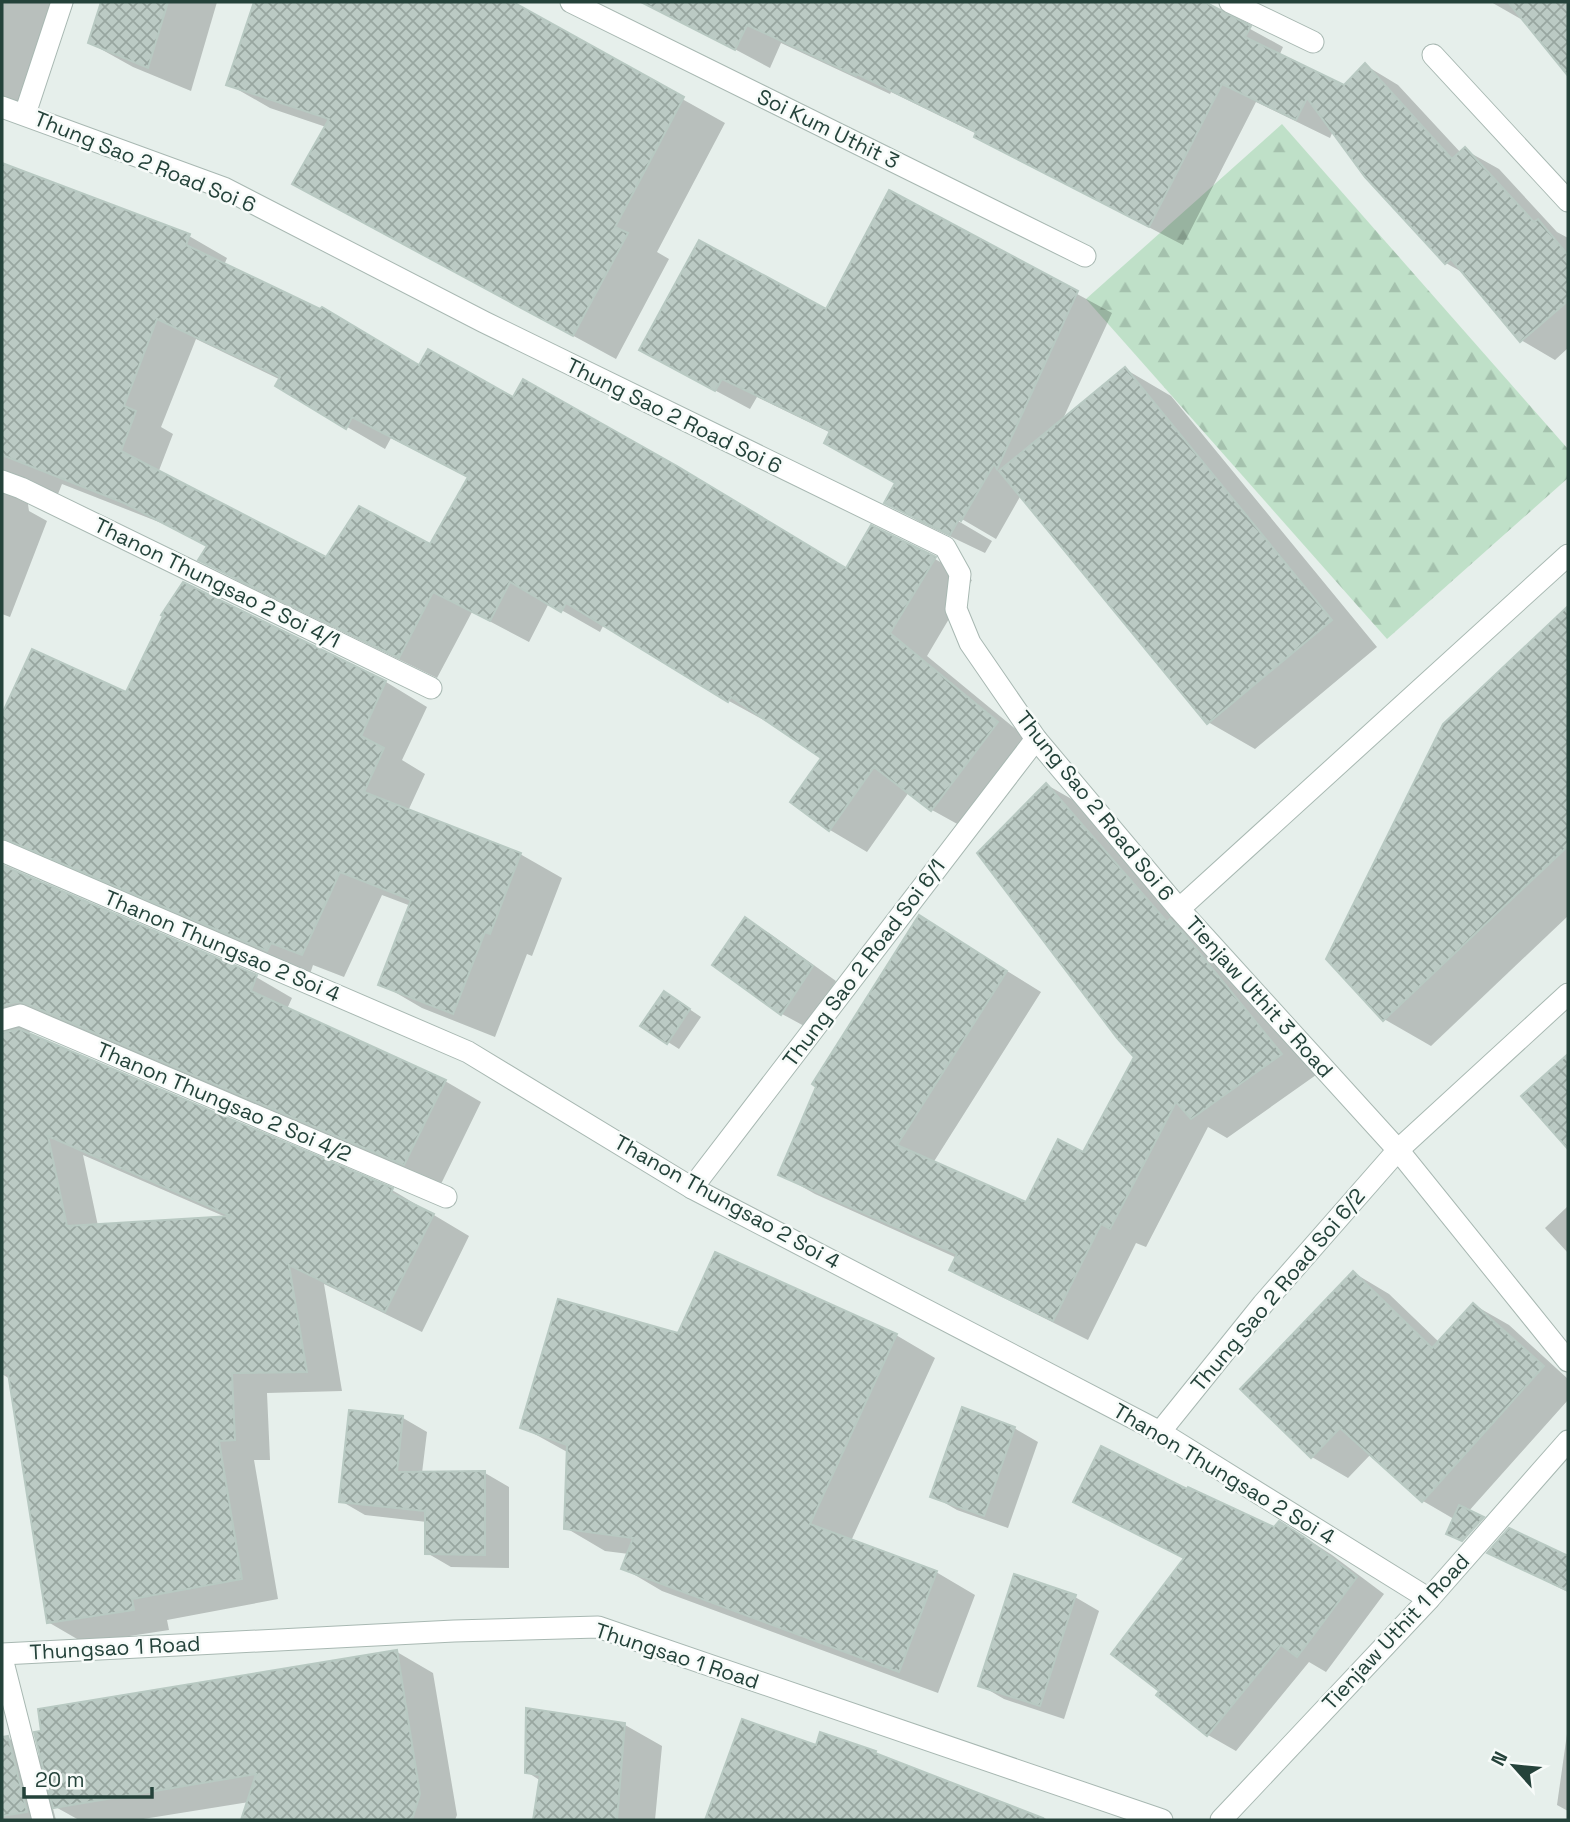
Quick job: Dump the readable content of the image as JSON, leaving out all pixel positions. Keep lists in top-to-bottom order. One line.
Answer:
{"streets":{"street":["Soi Kum Uthit 3","Thung Sao 2 Road Soi 6","Thanon Thungsao 2 Soi 4/1","Thanon Thungsao 2 Soi 4","Thung Sao 2 Road Soi 6/1","Tienjaw Uthit 3 Road","Thanon Thungsao 2 Soi 4/2","Thung Sao 2 Road Soi 6/2","Tienjaw Uthit 1 Road","Thungsao 1 Road"]},"crossings":[["Thung Sao 2 Road Soi 6","Thung Sao 2 Road Soi 6/1"],["Thung Sao 2 Road Soi 6","Tienjaw Uthit 3 Road"],["Thanon Thungsao 2 Soi 4","Thung Sao 2 Road Soi 6/1"],["Thanon Thungsao 2 Soi 4","Thung Sao 2 Road Soi 6/2"],["Thanon Thungsao 2 Soi 4","Tienjaw Uthit 1 Road"],["Tienjaw Uthit 3 Road","Thung Sao 2 Road Soi 6/2"]],"scale_bar":"20 m","north":"top left"}
